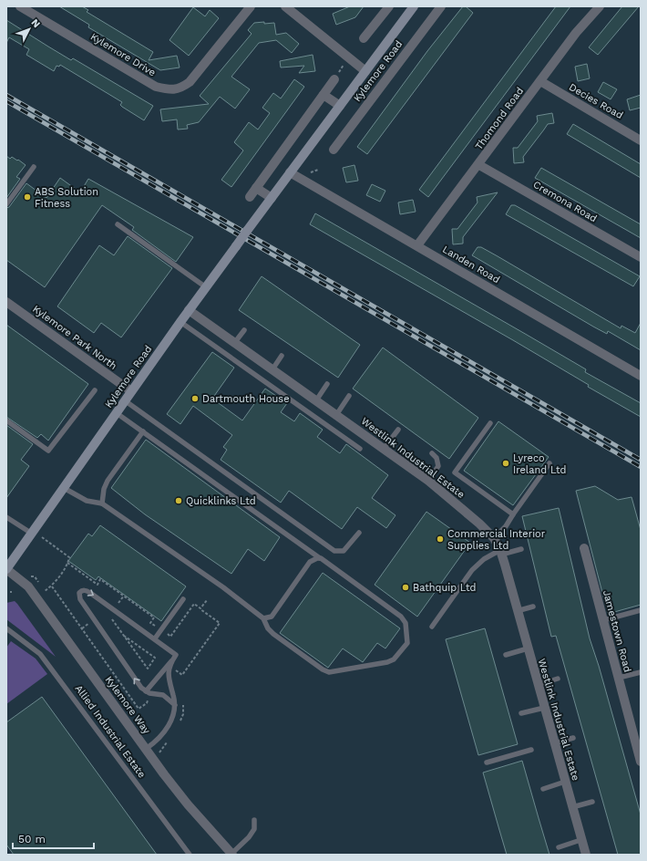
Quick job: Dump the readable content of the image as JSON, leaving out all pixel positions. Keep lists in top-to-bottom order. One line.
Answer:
{"streets":{"main road":["Kylemore Road"],"street":["Kylemore Drive","Decies Road","Thomond Road","Cremona Road","Landen Road","Kylemore Park North","Westlink Industrial Estate","Jamestown Road","Kylemore Way"],"lane":["Allied Industrial Estate"]},"crossings":[["Kylemore Road","Landen Road"],["Kylemore Road","Kylemore Park North"],["Kylemore Road","Westlink Industrial Estate"],["Kylemore Road","Kylemore Way"],["Decies Road","Thomond Road"],["Thomond Road","Cremona Road"],["Thomond Road","Landen Road"]],"places":["ABS Solution Fitness","Dartmouth House","Lyreco Ireland Ltd","Quicklinks Ltd","Commercial Interior Supplies Ltd","Bathquip Ltd"],"scale_bar":"50 m","north":"top right"}
